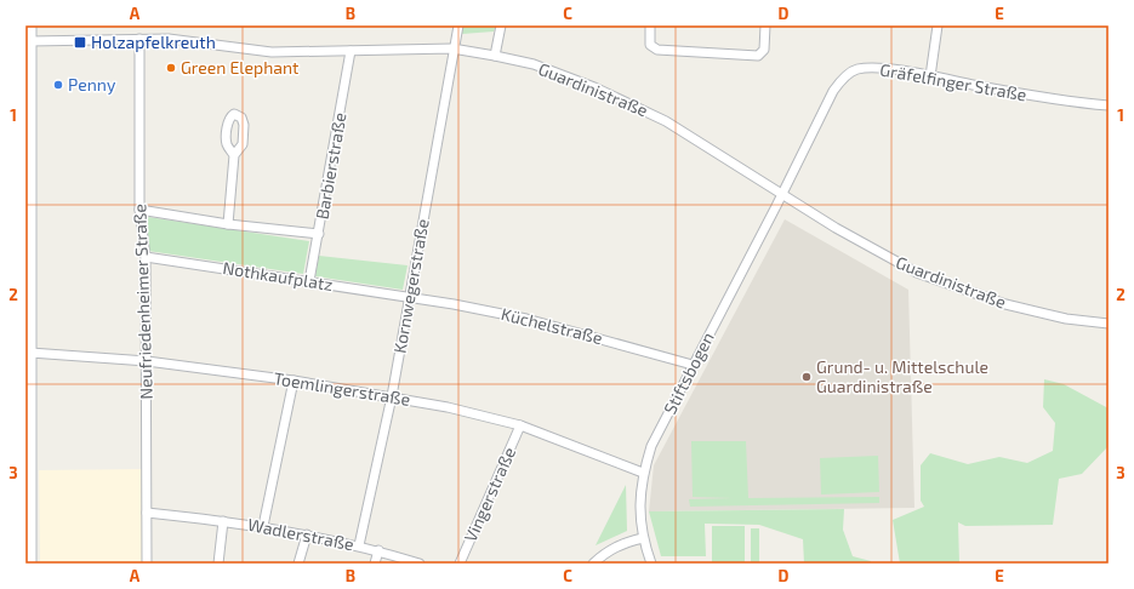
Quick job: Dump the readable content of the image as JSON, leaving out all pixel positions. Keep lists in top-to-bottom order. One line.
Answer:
{"streets":{"street":["Gräfelfinger Straße","Guardinistraße","Barbierstraße","Nothkaufplatz","Kornwegerstraße","Neufriedenheimer Straße","Küchelstraße","Stiftsbogen","Toemlingerstraße","Vingerstraße","Wadlerstraße"]},"crossings":[["Gräfelfinger Straße","Guardinistraße"],["Gräfelfinger Straße","Stiftsbogen"],["Guardinistraße","Barbierstraße"],["Guardinistraße","Kornwegerstraße"],["Guardinistraße","Neufriedenheimer Straße"],["Guardinistraße","Stiftsbogen"],["Barbierstraße","Nothkaufplatz"],["Nothkaufplatz","Kornwegerstraße"],["Nothkaufplatz","Neufriedenheimer Straße"],["Nothkaufplatz","Küchelstraße"],["Kornwegerstraße","Küchelstraße"],["Kornwegerstraße","Toemlingerstraße"],["Kornwegerstraße","Wadlerstraße"],["Neufriedenheimer Straße","Toemlingerstraße"],["Neufriedenheimer Straße","Wadlerstraße"],["Küchelstraße","Stiftsbogen"],["Stiftsbogen","Toemlingerstraße"],["Toemlingerstraße","Vingerstraße"]],"places":{"transit":["Holzapfelkreuth"],"other":["Green Elephant","Penny","Grund- u. Mittelschule Guardinistraße"]},"grid":{"columns":["A","B","C","D","E"],"rows":["1","2","3"]}}
